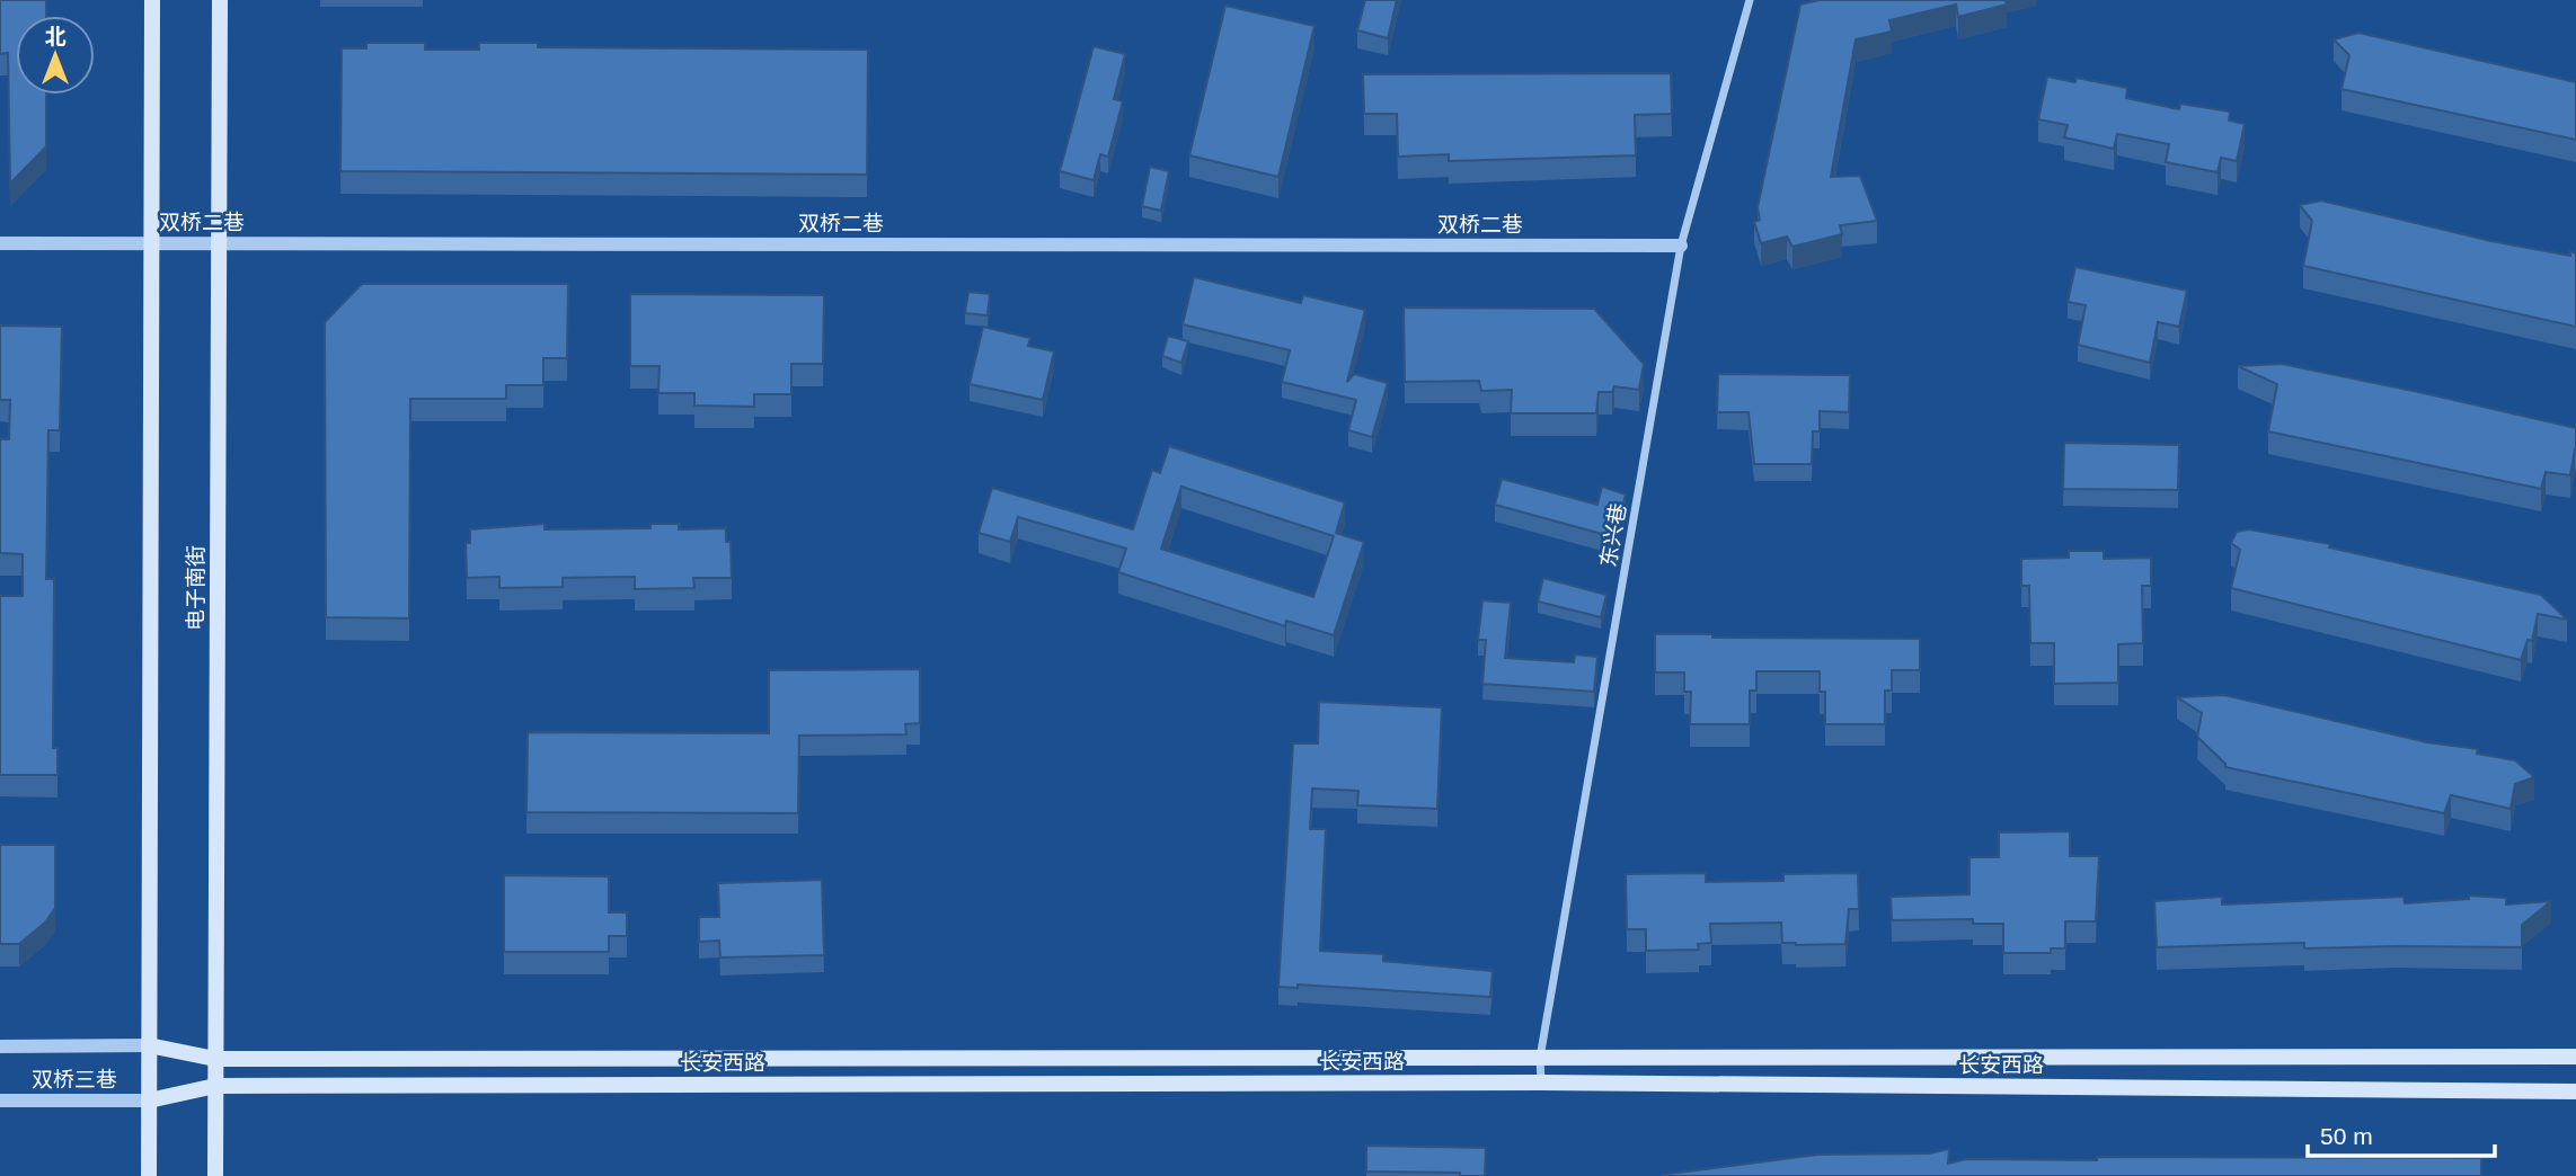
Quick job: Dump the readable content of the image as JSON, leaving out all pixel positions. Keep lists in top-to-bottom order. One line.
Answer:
{"streets":{"main road":["电子南街","长安西路"],"street":["双桥二巷","东兴巷","双桥三巷"]},"crossings":[["双桥二巷","东兴巷"],["双桥二巷","电子南街"],["东兴巷","长安西路"],["电子南街","长安西路"],["电子南街","双桥三巷"],["长安西路","双桥三巷"]],"scale_bar":"50 m","north":"top"}
